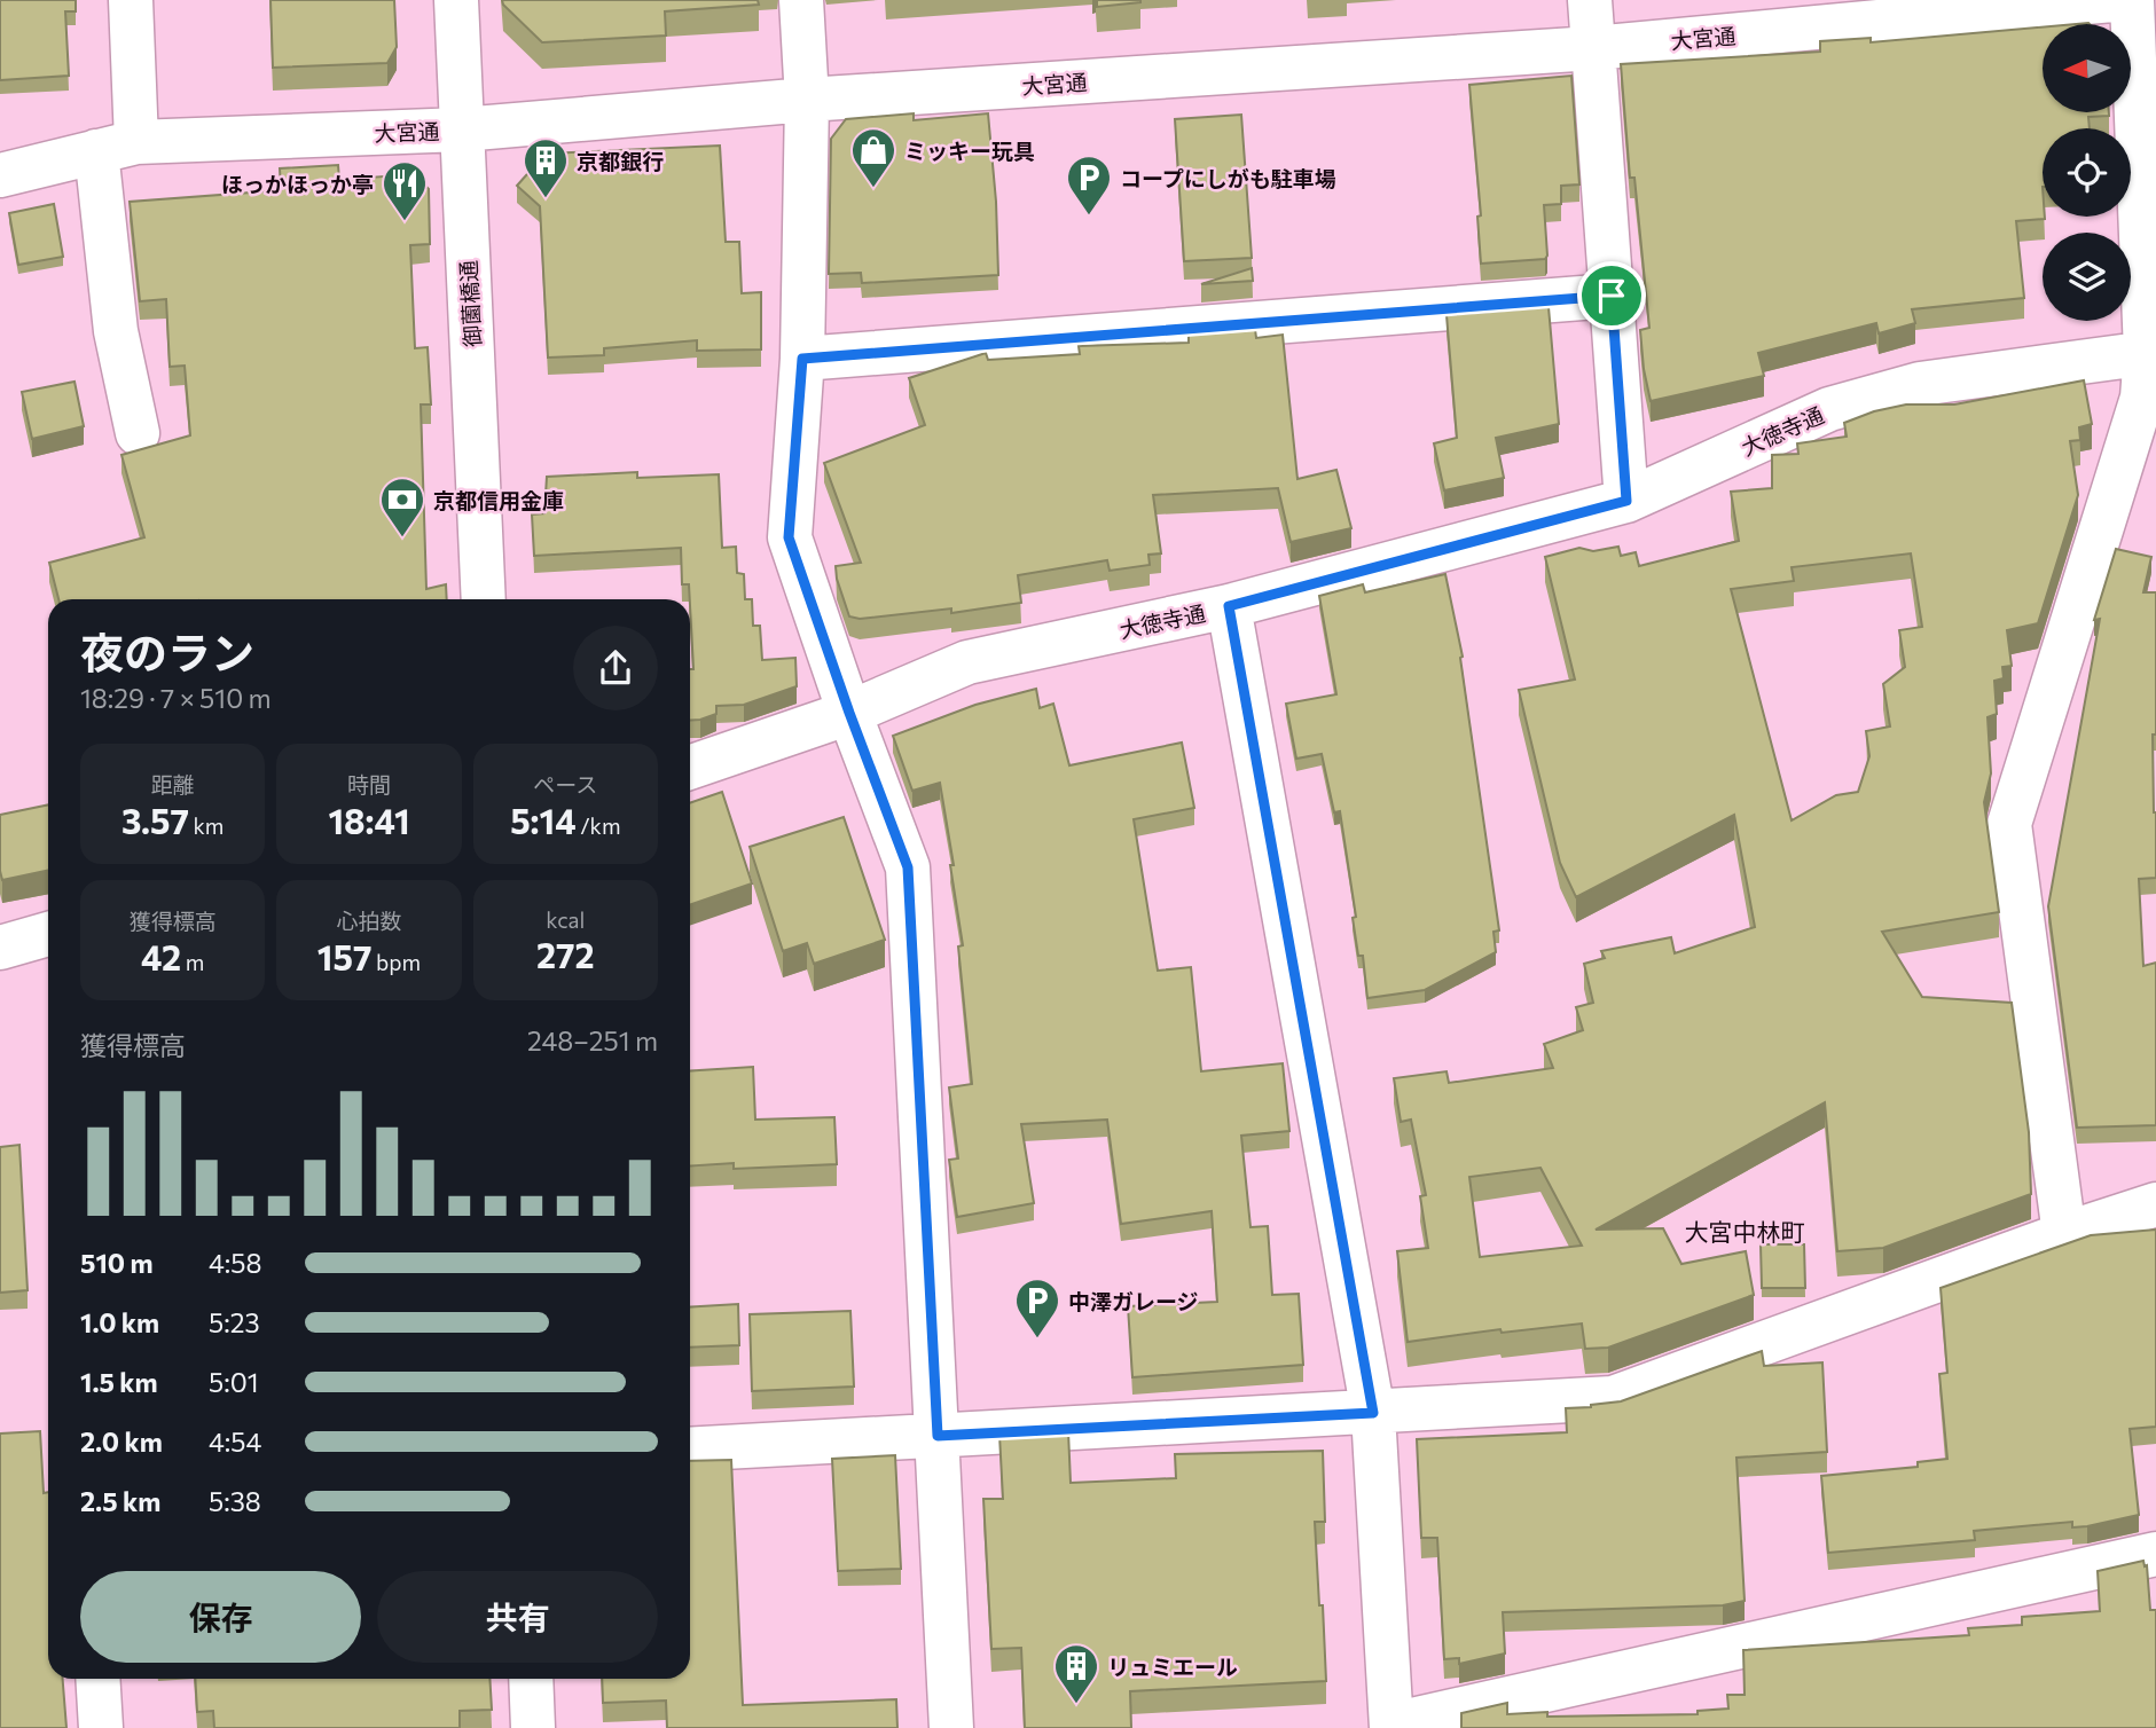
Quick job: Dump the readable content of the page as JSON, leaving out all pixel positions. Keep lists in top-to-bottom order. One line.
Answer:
{"streets":{"street":["大宮通","御薗橋通","大徳寺通"]},"crossings":[["大宮通","御薗橋通"]],"districts":["大宮中林町"],"places":{"shop":["ミッキー玩具"],"building":["京都銀行","リュミエール"],"parking":["コープにしがも駐車場","中澤ガレージ"],"restaurant":["ほっかほっか亭"],"bank":["京都信用金庫"]},"north":"left","page":{"heading":["夜のラン","18:29 · 7 × 510 m"],"stats":[["距離","3.57 km"],["時間","18:41"],["ペース","5:14 /km"],["獲得標高","42 m"],["心拍数","157 bpm"],["kcal","272"]],"chart":["獲得標高","248–251 m"],"list":[{"name":"510 m","note":"4:58"},{"name":"1.0 km","note":"5:23"},{"name":"1.5 km","note":"5:01"},{"name":"2.0 km","note":"4:54"},{"name":"2.5 km","note":"5:38"}],"buttons":["保存","共有"]}}
